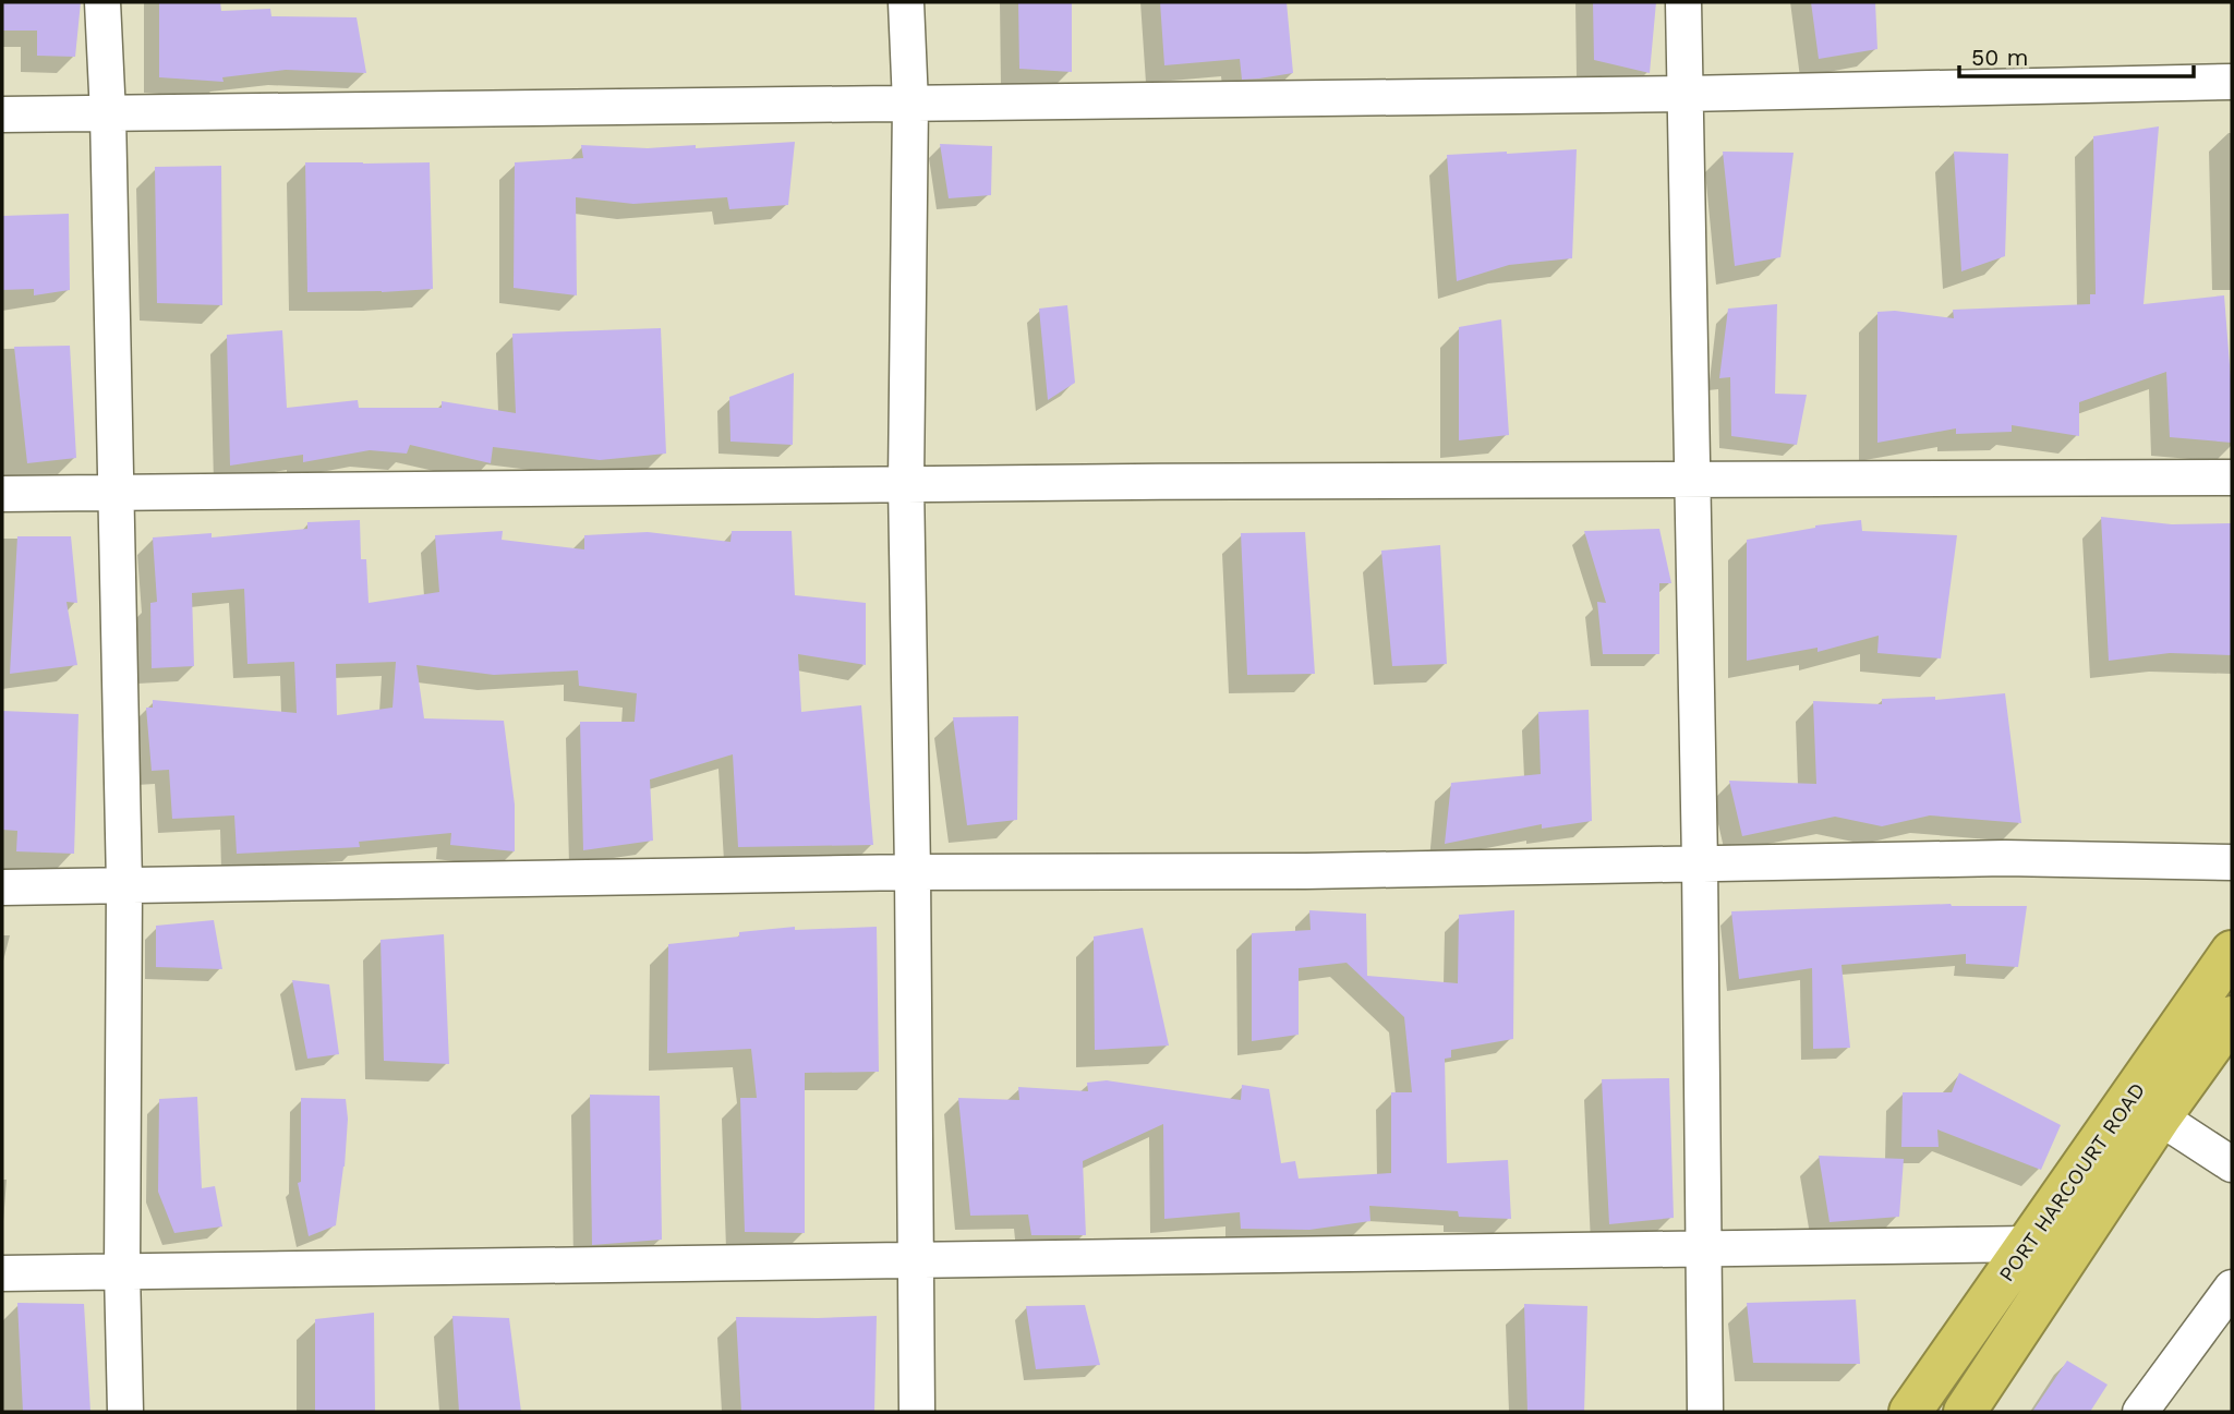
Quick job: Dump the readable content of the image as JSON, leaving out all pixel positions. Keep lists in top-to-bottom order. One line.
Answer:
{"streets":{"highway":["PORT HARCOURT ROAD"]},"scale_bar":"50 m"}
